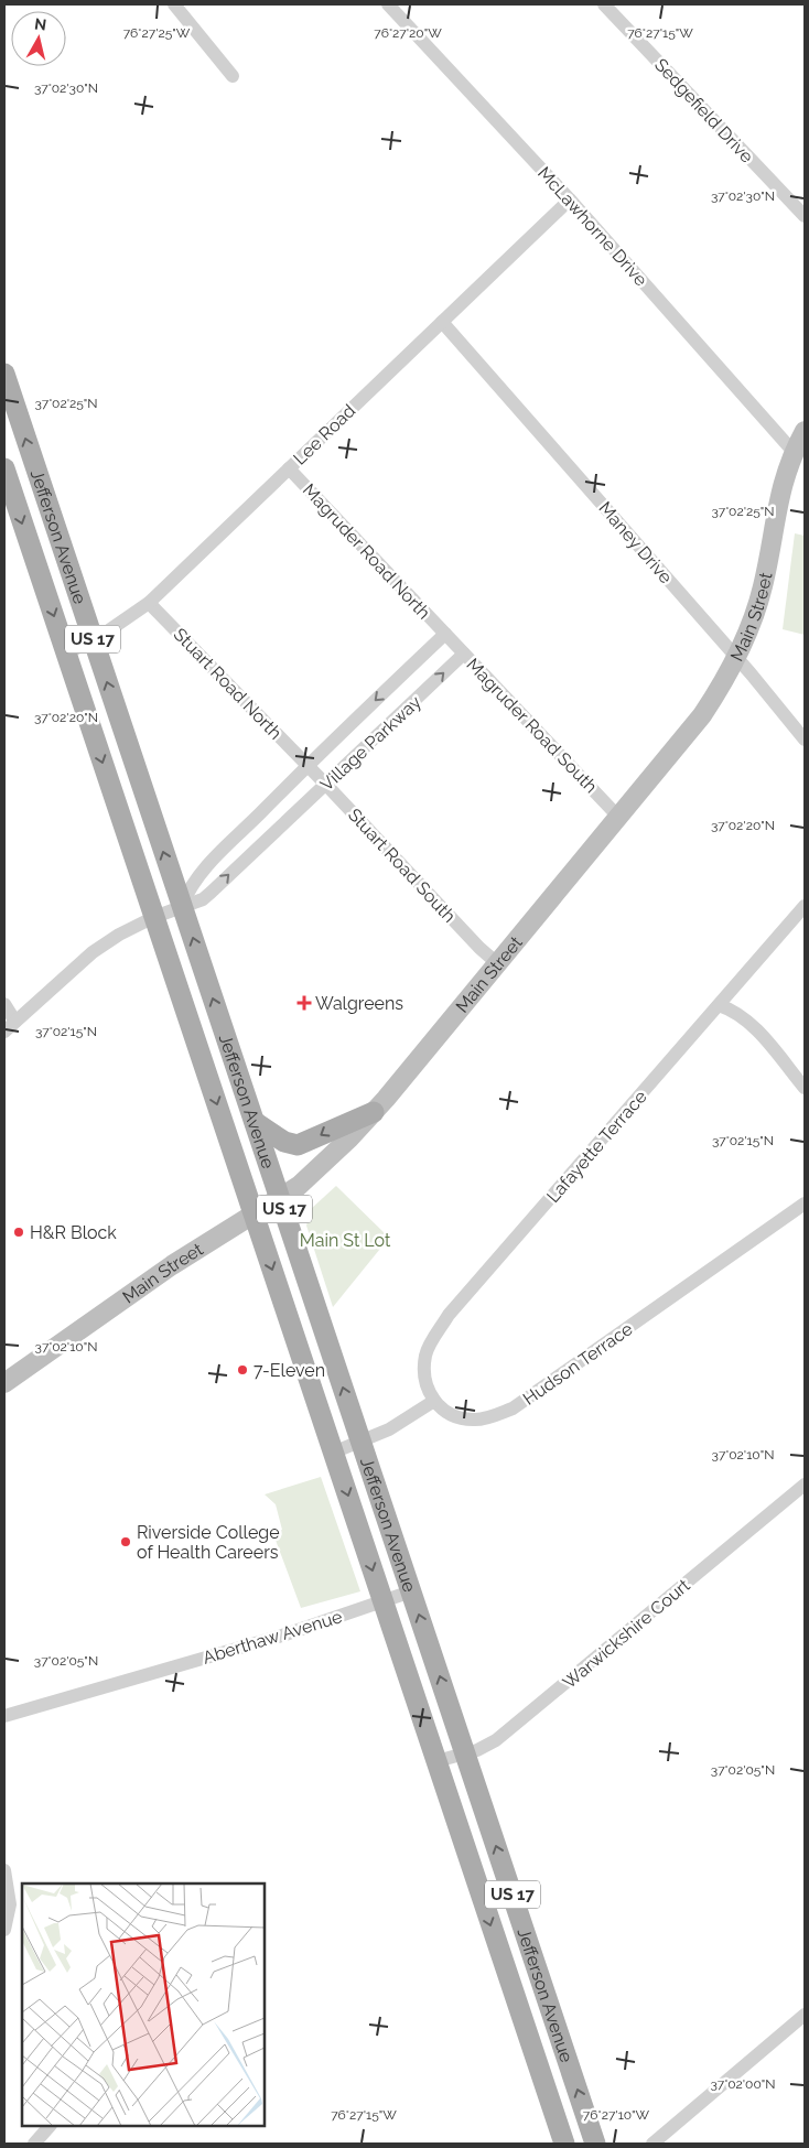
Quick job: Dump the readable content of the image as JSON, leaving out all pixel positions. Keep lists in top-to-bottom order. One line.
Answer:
{"streets":{"main road":["Jefferson Avenue","Main Street","US 17"],"street":["Sedgefield Drive","McLawhorne Drive","Lee Road","Maney Drive","Magruder Road North","Stuart Road North","Magruder Road South","Village Parkway","Stuart Road South","Lafayette Terrace","Hudson Terrace","Warwickshire Court","Aberthaw Avenue"]},"crossings":[["McLawhorne Drive","Lee Road"],["McLawhorne Drive","Main Street"],["Lee Road","Jefferson Avenue"],["Lee Road","Maney Drive"],["Lee Road","Magruder Road North"],["Lee Road","Stuart Road North"],["Jefferson Avenue","Main Street"],["Jefferson Avenue","Village Parkway"],["Jefferson Avenue","Warwickshire Court"],["Jefferson Avenue","Aberthaw Avenue"],["Maney Drive","Main Street"],["Magruder Road North","Magruder Road South"],["Magruder Road North","Village Parkway"],["Main Street","Magruder Road South"],["Main Street","Stuart Road South"],["Stuart Road North","Village Parkway"],["Stuart Road North","Stuart Road South"],["Magruder Road South","Village Parkway"],["Village Parkway","Stuart Road South"],["Lafayette Terrace","Hudson Terrace"]],"parks":["Main St Lot"],"places":{"health":["Walgreens"],"other":["H&R Block","7-Eleven","Riverside College of Health Careers"]},"north":"top","coordinates":["76°27'25\"W","76°27'20\"W","76°27'15\"W","37°02'30\"N","37°02'25\"N","37°02'20\"N","37°02'15\"N","37°02'10\"N","37°02'05\"N","37°02'00\"N","76°27'10\"W"]}
